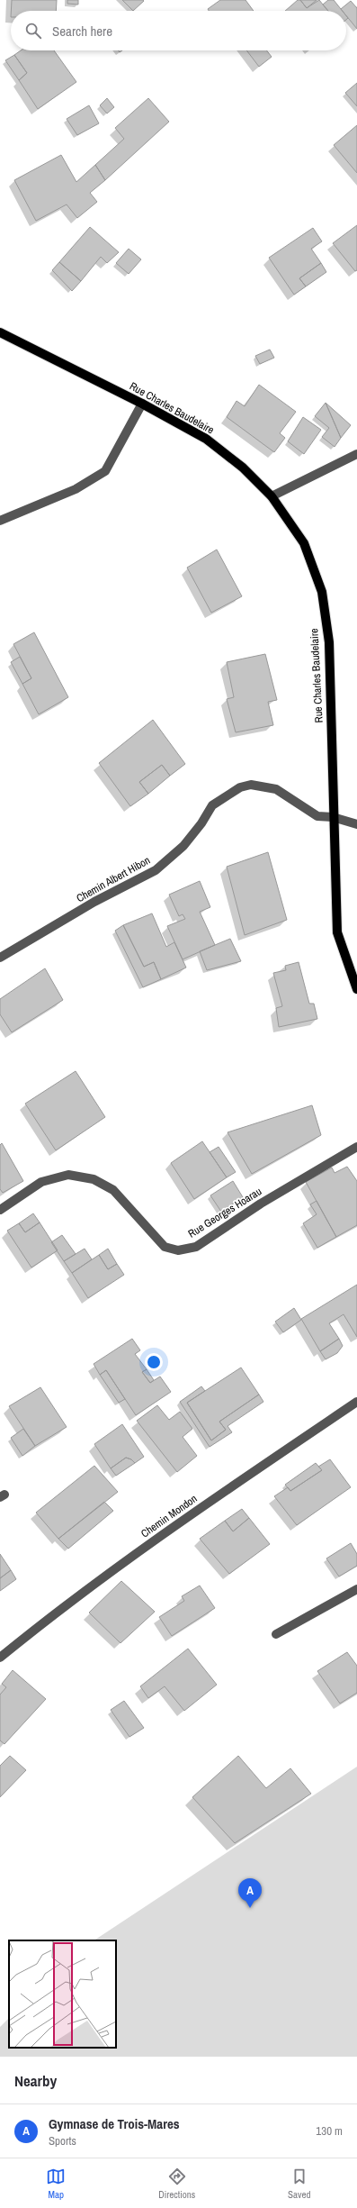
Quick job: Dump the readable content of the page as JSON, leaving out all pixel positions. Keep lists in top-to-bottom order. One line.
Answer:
{"streets":{"main road":["Rue Charles Baudelaire"],"street":["Chemin Albert Hibon","Rue Georges Hoarau","Chemin Mondon"]},"crossings":[["Rue Charles Baudelaire","Chemin Albert Hibon"]],"page":{"search":"Search here","pins":"A","heading":"Nearby","list":[{"mark":"A","name":"Gymnase de Trois-Mares","note":"Sports","value":"130 m"}],"nav":["Map","Directions","Saved"]}}
